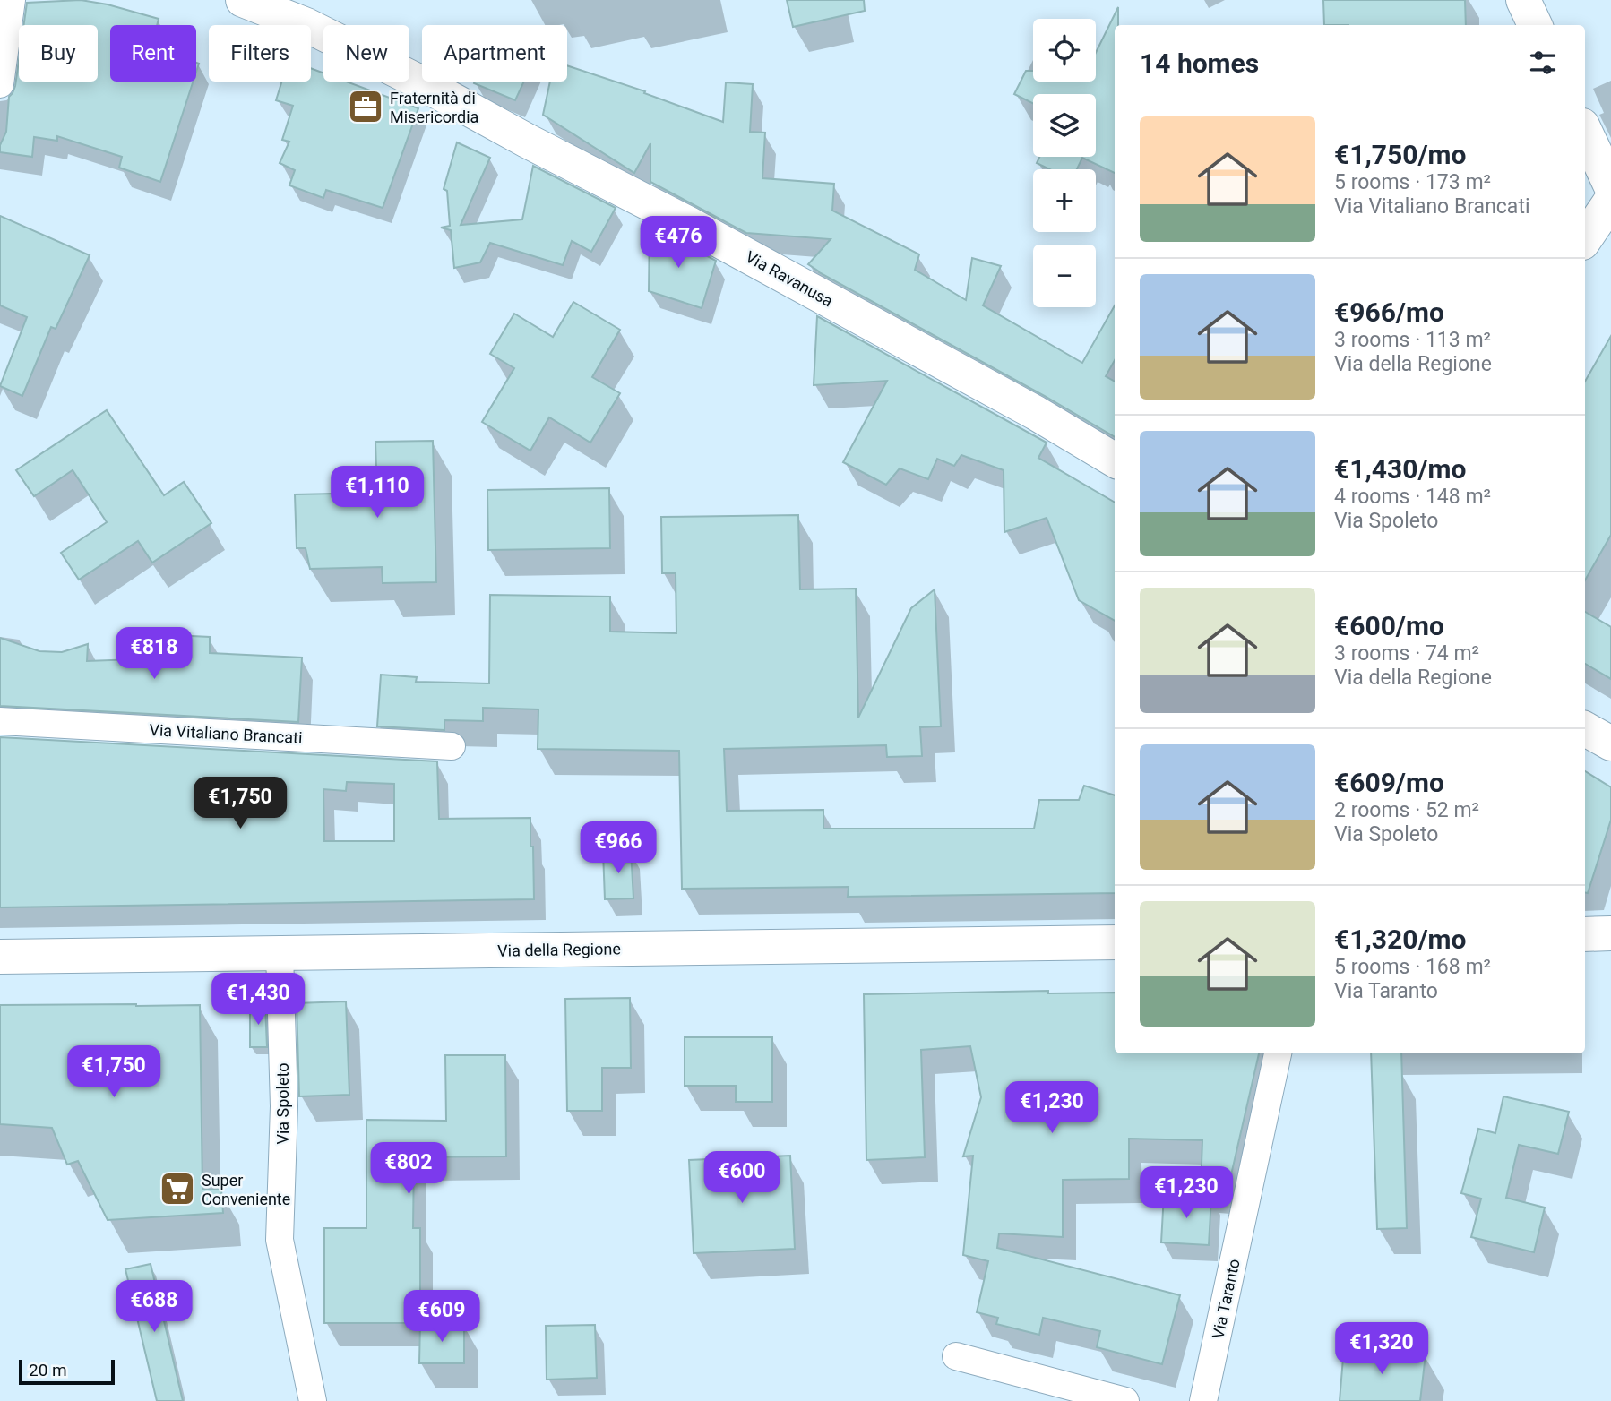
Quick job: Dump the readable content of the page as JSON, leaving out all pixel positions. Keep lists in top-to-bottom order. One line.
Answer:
{"streets":{"street":["Via Ravanusa","Via Vitaliano Brancati","Via della Regione","Via Spoleto","Via Taranto"]},"crossings":[["Via della Regione","Via Spoleto"]],"places":{"office":["Fraternità di Misericordia"],"supermarket":["Super Conveniente"]},"scale_bar":"20 m","page":{"map_buttons":["+","−"],"chip":["Buy","Rent","Filters","New","Apartment"],"heading":"14 homes","list":[{"name":"€1,750/mo","note":"5 rooms · 173 m² · Via Vitaliano Brancati"},{"name":"€966/mo","note":"3 rooms · 113 m² · Via della Regione"},{"name":"€1,430/mo","note":"4 rooms · 148 m² · Via Spoleto"},{"name":"€600/mo","note":"3 rooms · 74 m² · Via della Regione"},{"name":"€609/mo","note":"2 rooms · 52 m² · Via Spoleto"},{"name":"€1,320/mo","note":"5 rooms · 168 m² · Via Taranto"}],"price":["€476","€1,110","€818","€1,750","€966","€1,430","€1,750","€1,230","€802","€600","€1,230","€688","€609","€1,320"],"scale":"20 m"}}
